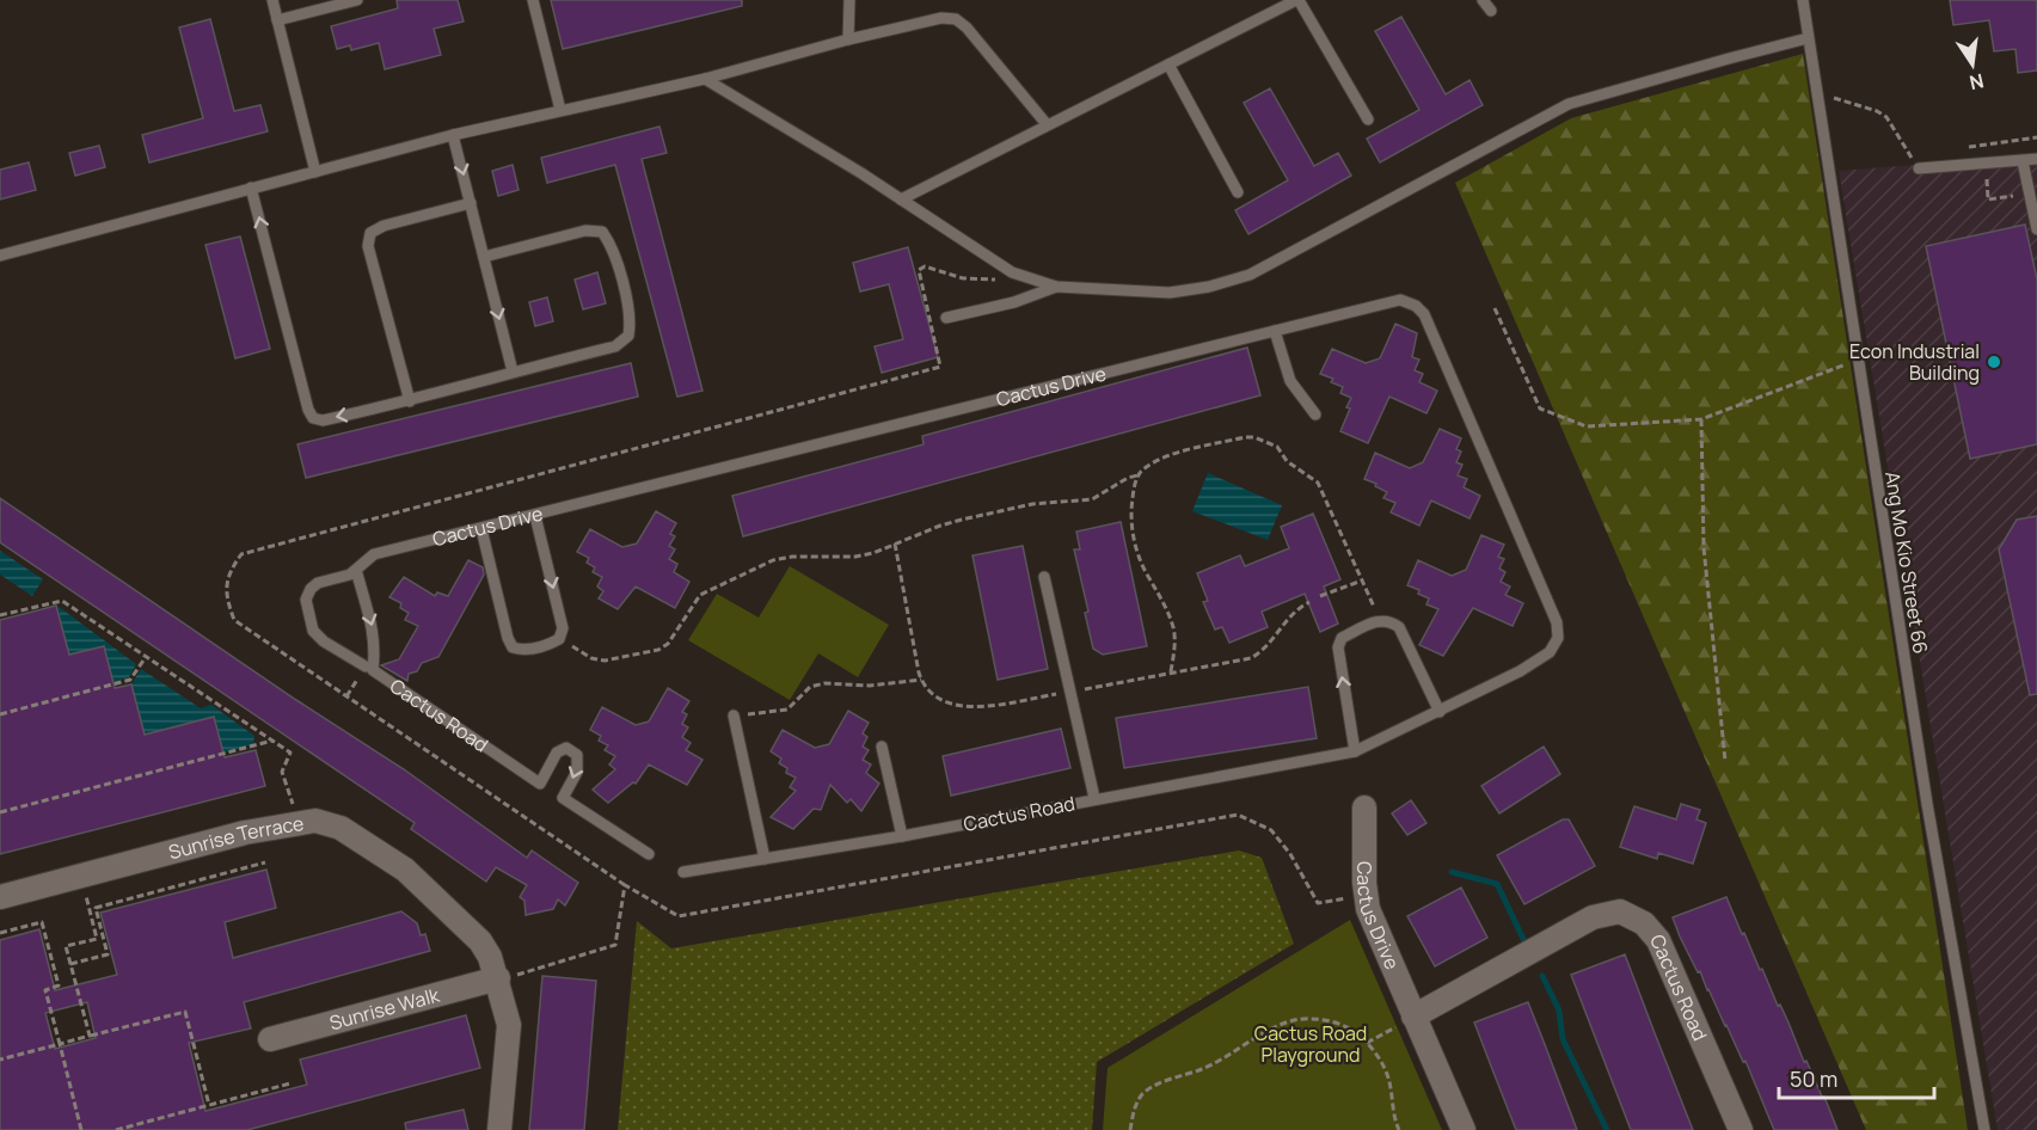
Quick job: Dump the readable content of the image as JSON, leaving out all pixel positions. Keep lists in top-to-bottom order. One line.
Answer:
{"streets":{"street":["Cactus Drive","Cactus Road","Sunrise Terrace","Sunrise Walk"],"lane":["Ang Mo Kio Street 66"]},"crossings":[["Cactus Drive","Cactus Road"],["Sunrise Terrace","Sunrise Walk"]],"parks":["Cactus Road Playground"],"places":["Econ Industrial Building"],"scale_bar":"50 m","north":"bottom"}
